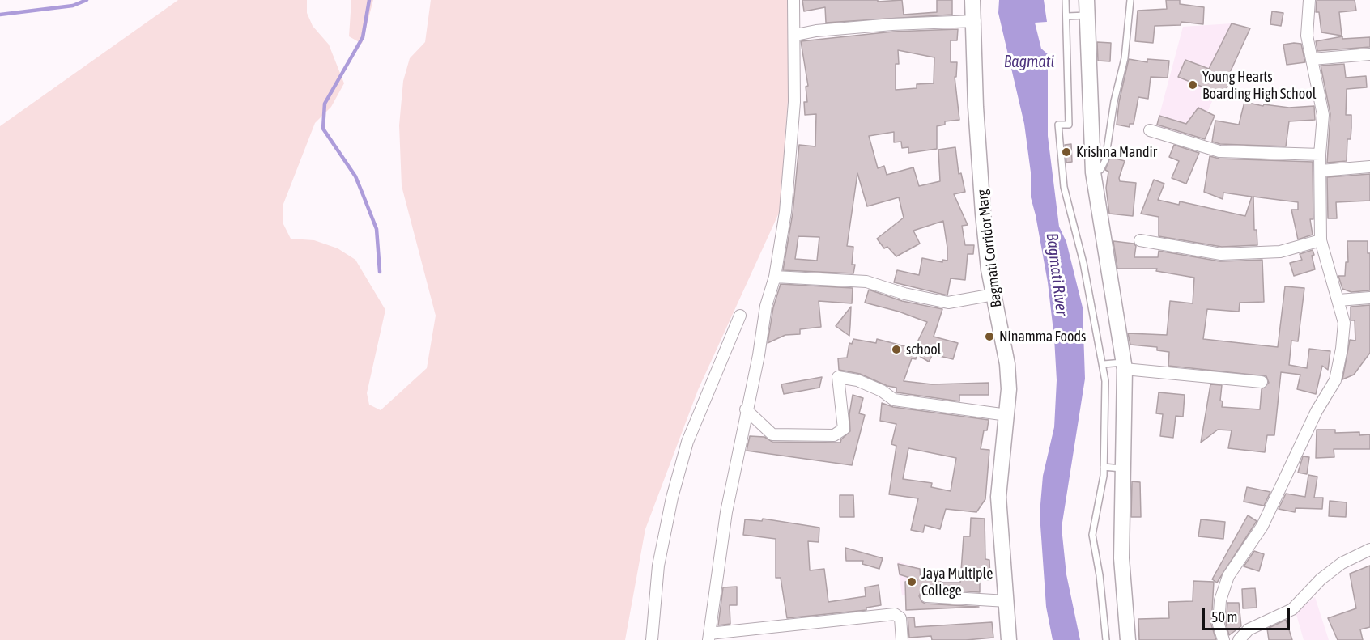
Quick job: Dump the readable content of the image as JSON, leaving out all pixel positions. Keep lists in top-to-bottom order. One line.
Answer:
{"streets":{"street":["Bagmati Corridor Marg"]},"water":["Bagmati","Bagmati River"],"places":["Young Hearts Boarding High School","Krishna Mandir","Ninamma Foods","school","Jaya Multiple College"],"scale_bar":"50 m"}
